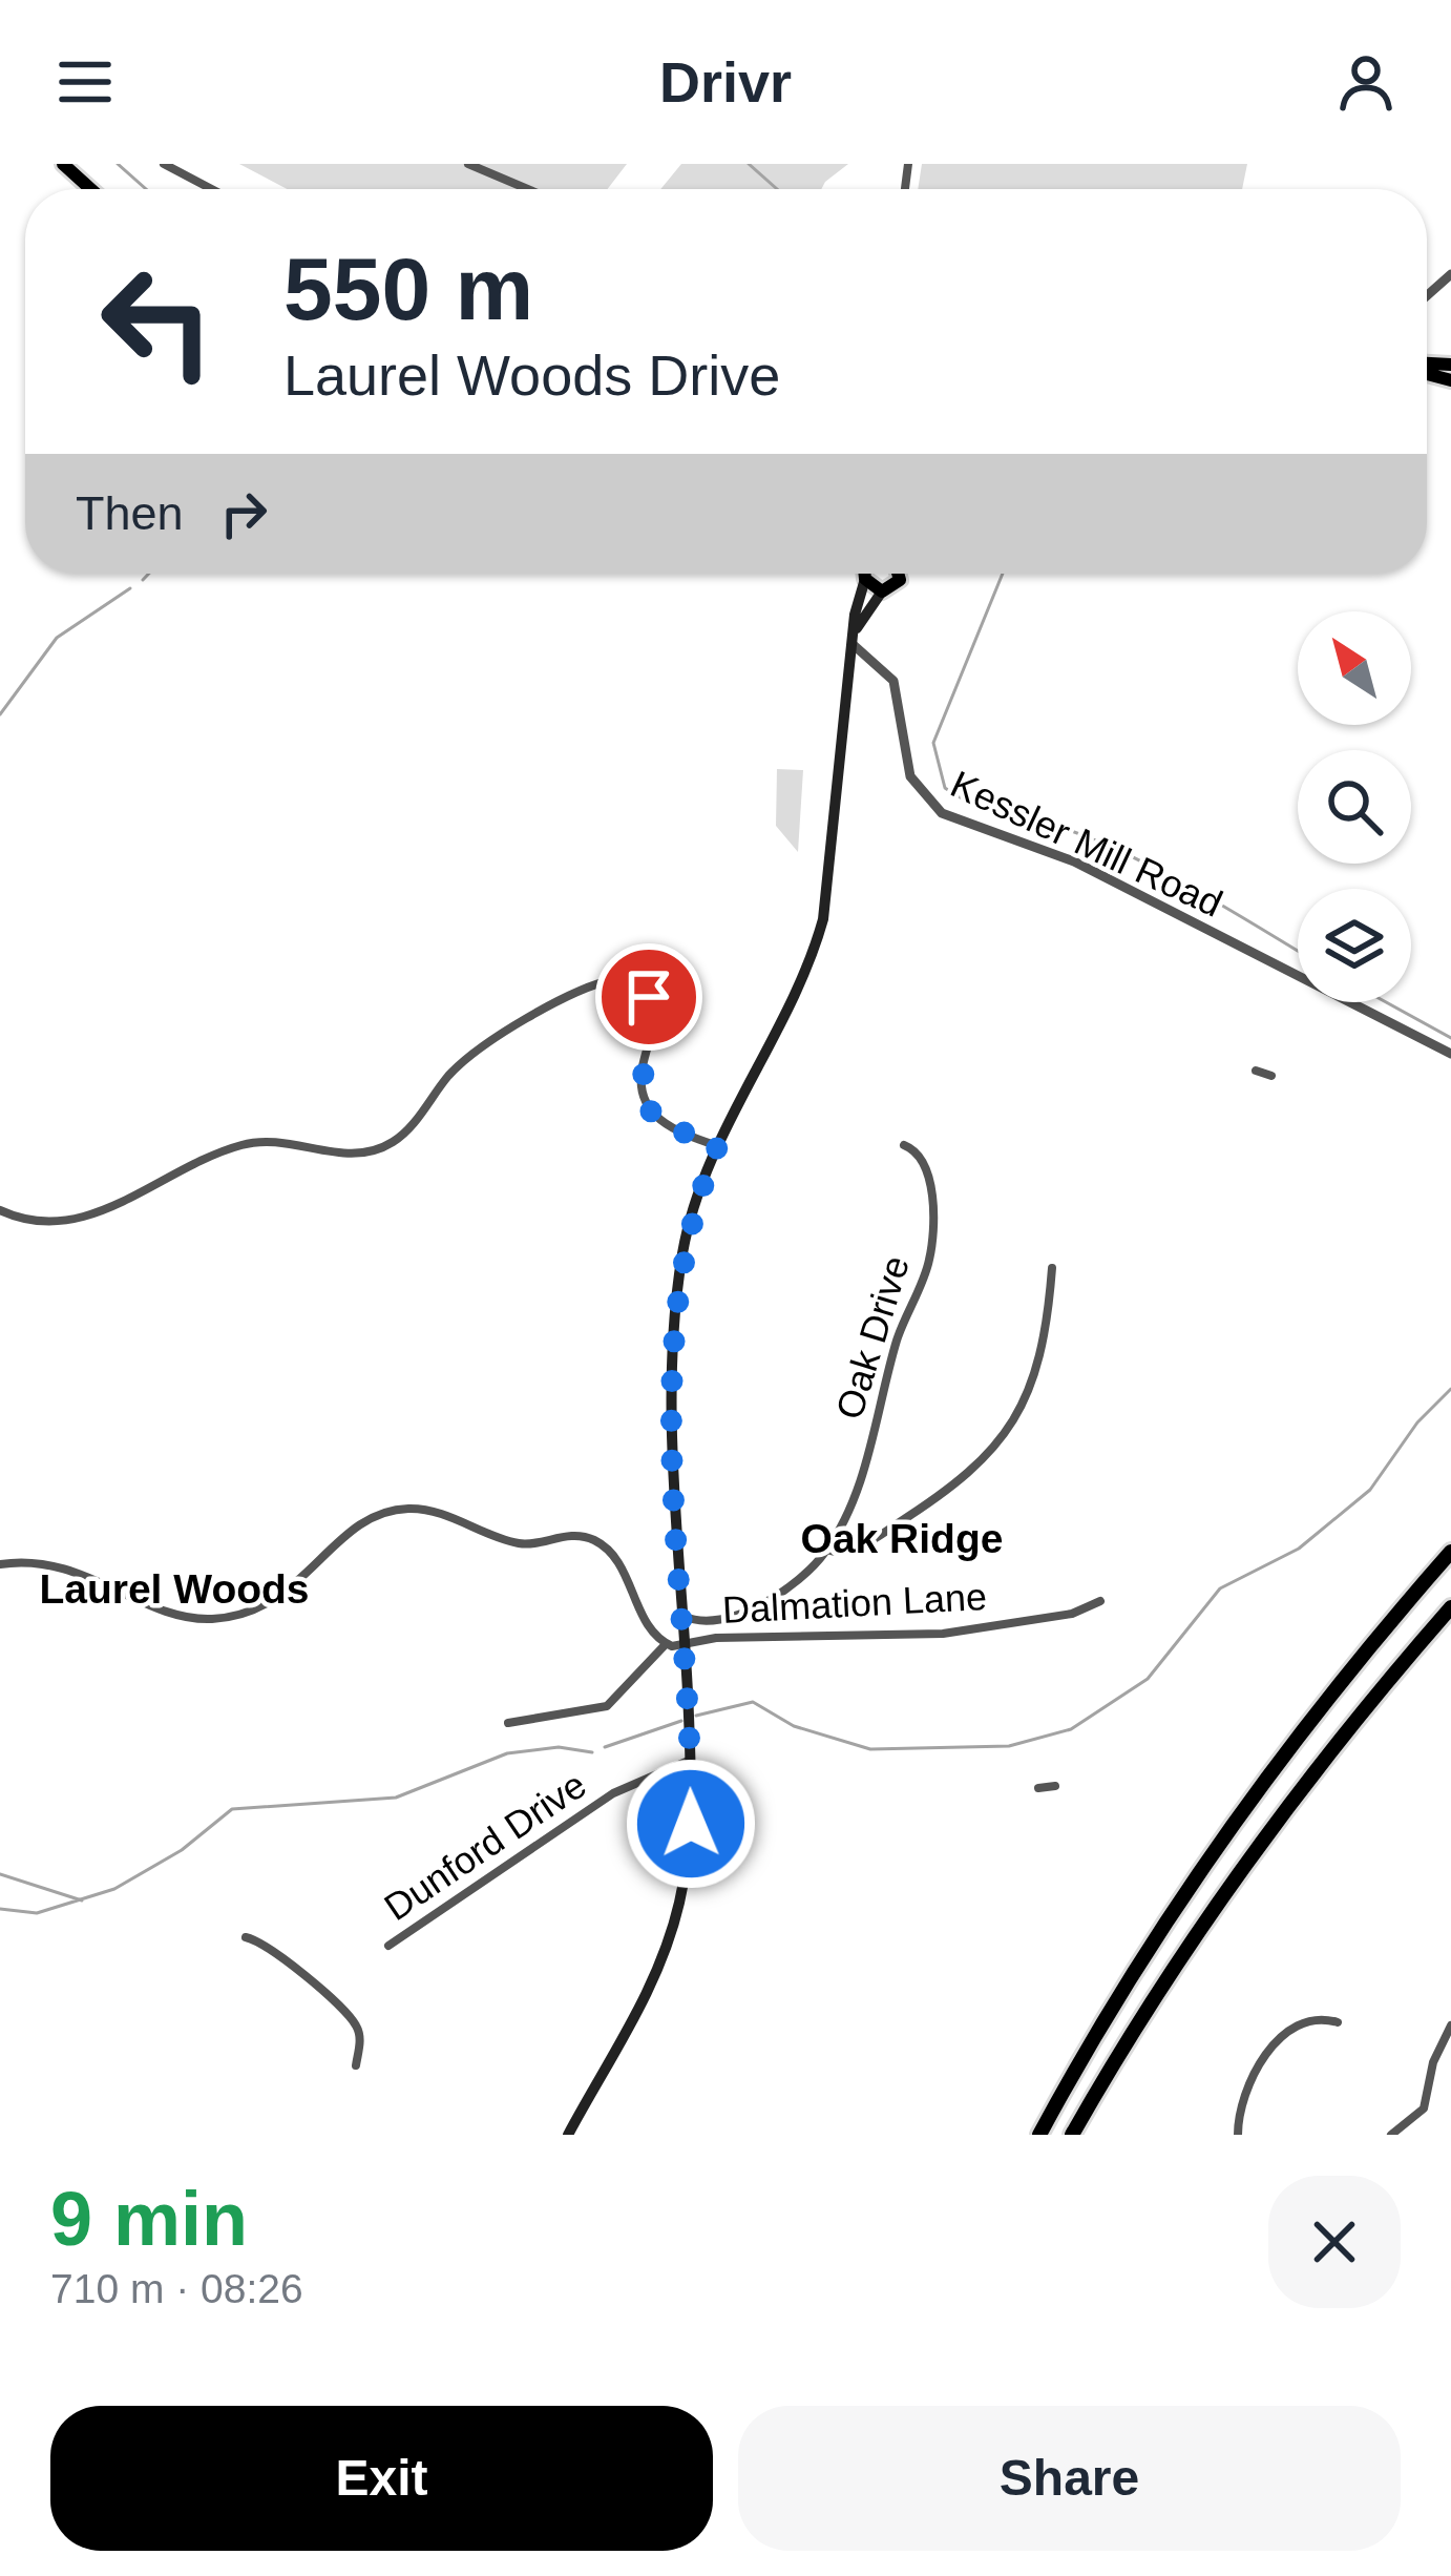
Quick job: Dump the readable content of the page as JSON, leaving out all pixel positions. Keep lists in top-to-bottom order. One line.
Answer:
{"streets":{"street":["Kessler Mill Road","Oak Drive","Dalmation Lane","Dunford Drive"]},"districts":["Oak Ridge","Laurel Woods"],"north":"top left","page":{"header":"Drivr","turn":["550 m","Laurel Woods Drive"],"then":"Then","heading":["9 min","710 m · 08:26"],"buttons":["Exit","Share"]}}
